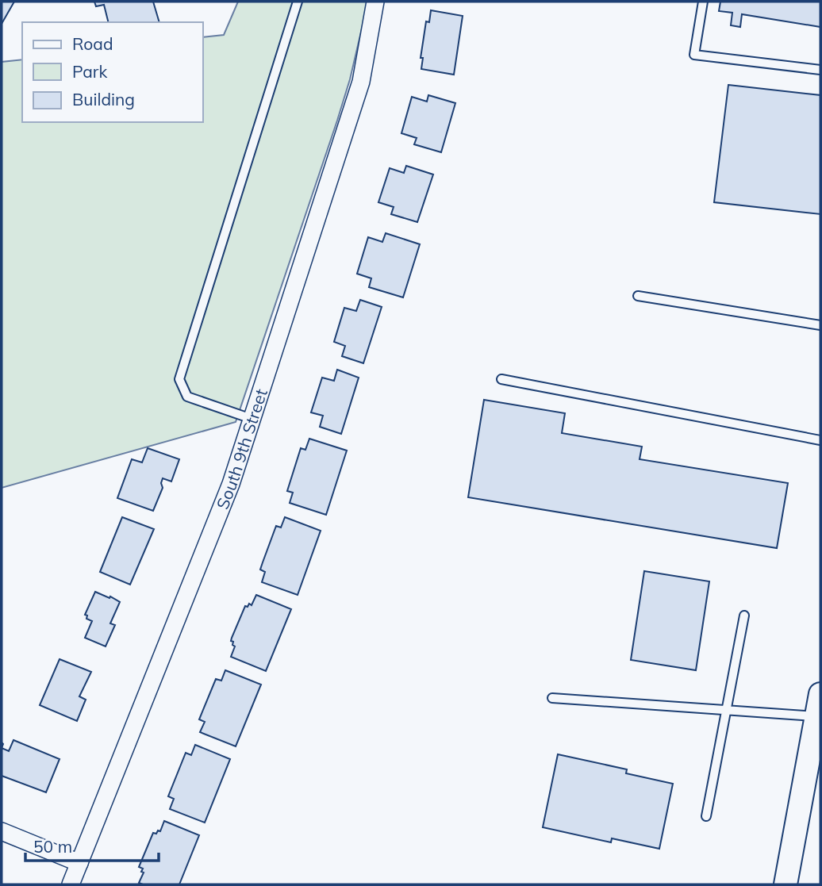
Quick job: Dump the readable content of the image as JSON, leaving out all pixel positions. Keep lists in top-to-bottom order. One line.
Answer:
{"streets":{"street":["South 9th Street"]},"legend":["Road","Park","Building"],"scale_bar":"50 m"}
